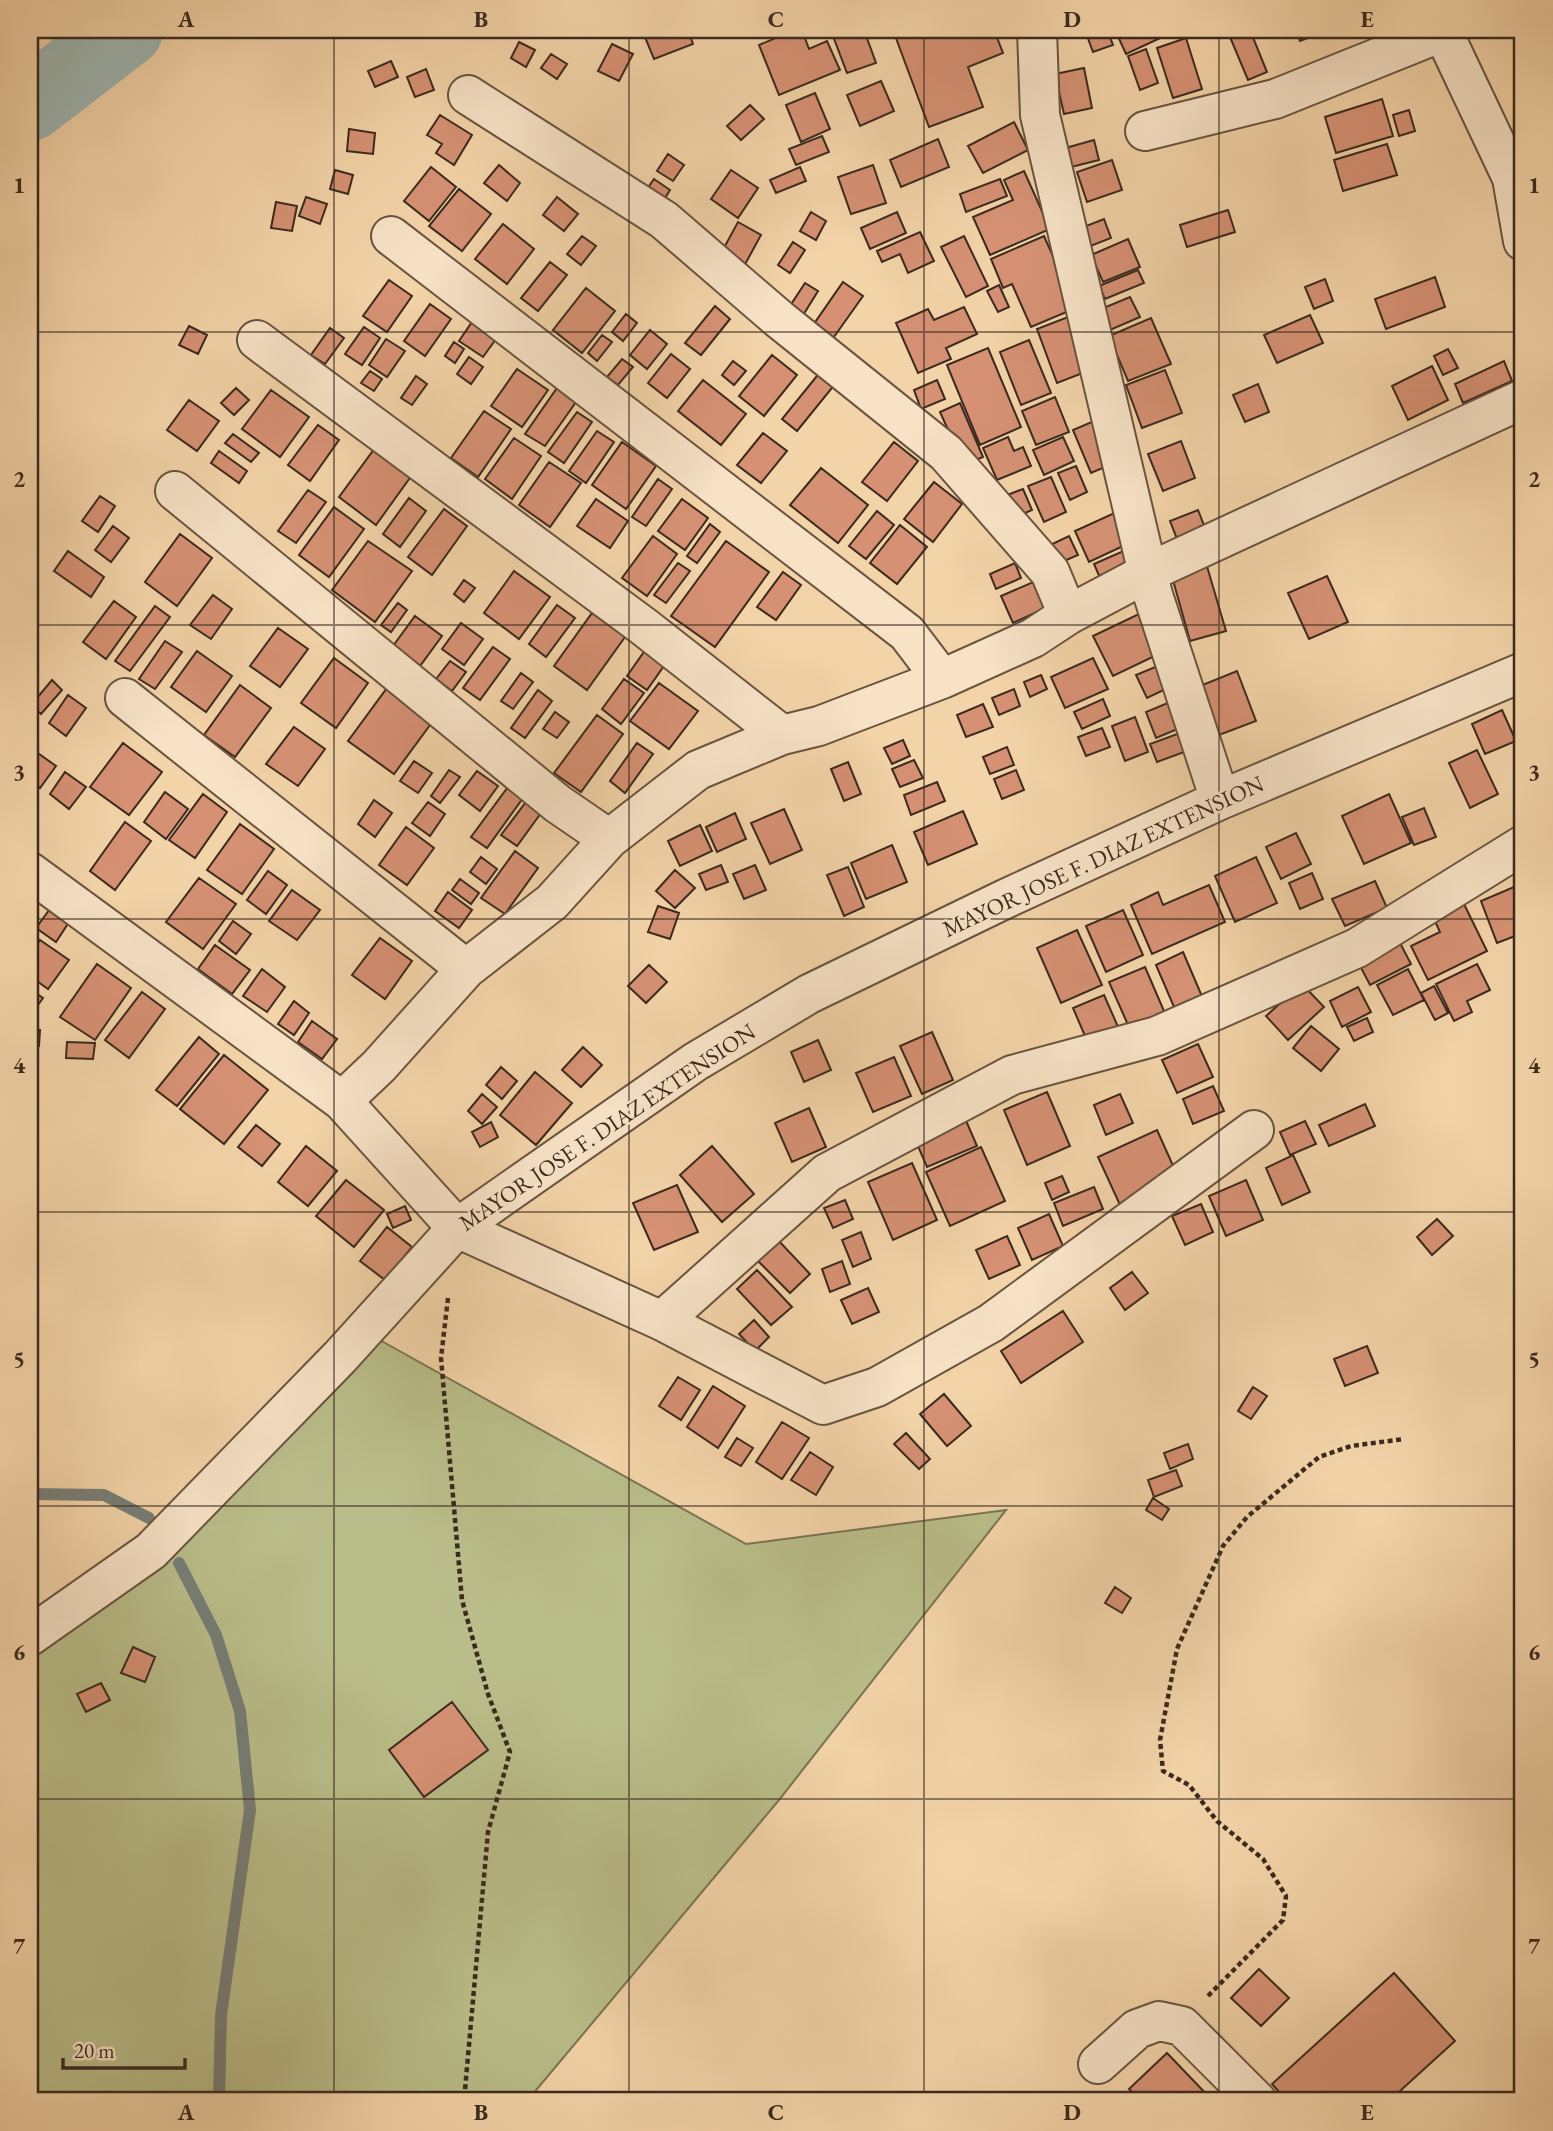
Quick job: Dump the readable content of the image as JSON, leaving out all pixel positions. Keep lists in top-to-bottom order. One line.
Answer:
{"streets":{"street":["MAYOR JOSE F. DIAZ EXTENSION"]},"scale_bar":"20 m","grid":{"columns":["A","B","C","D","E"],"rows":["1","2","3","4","5","6","7"]}}
